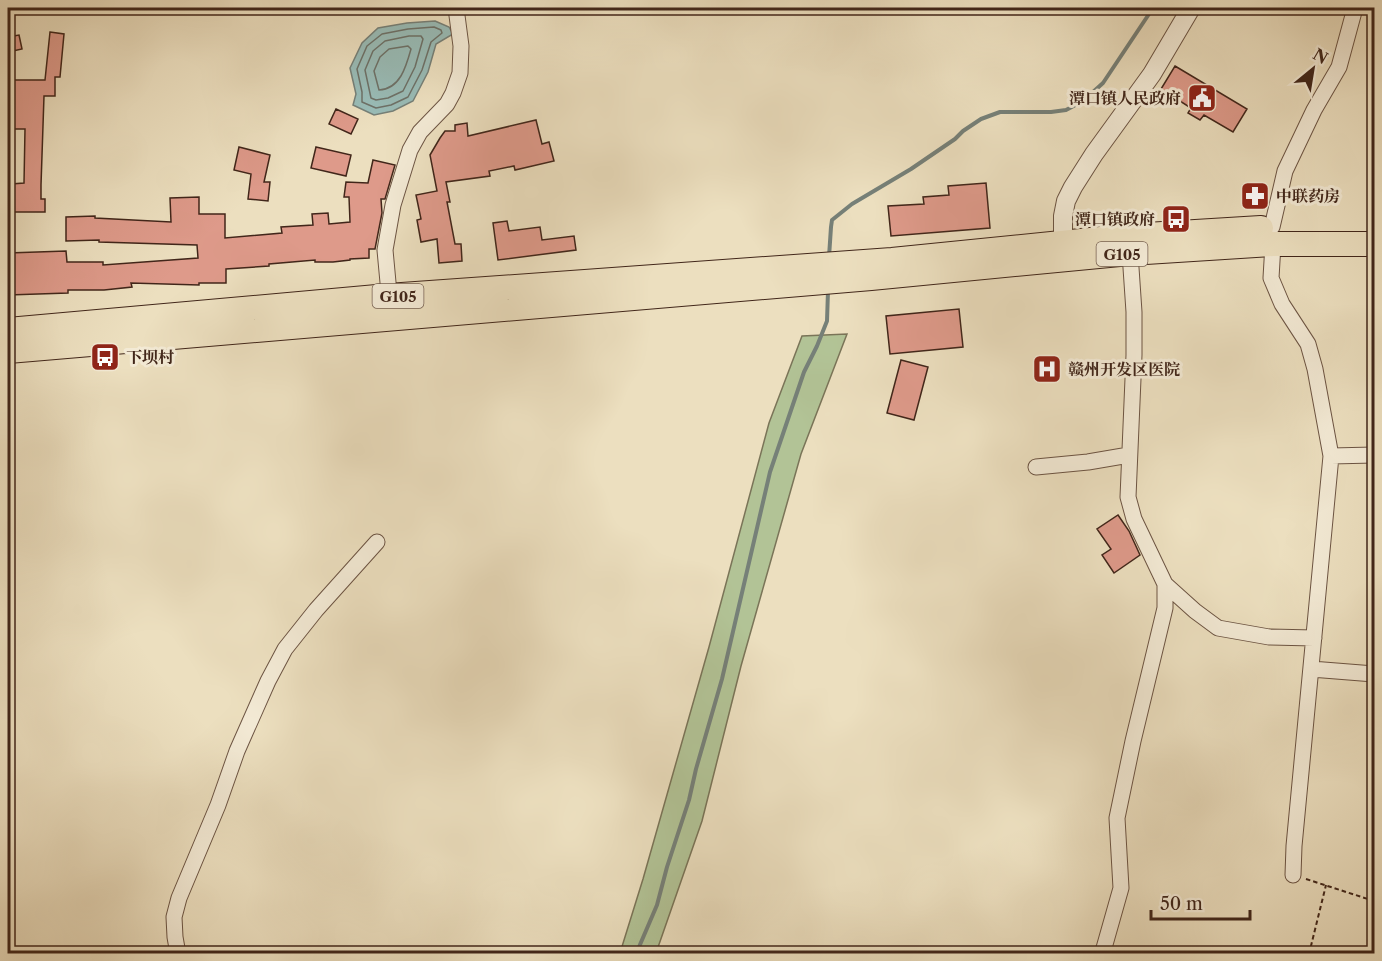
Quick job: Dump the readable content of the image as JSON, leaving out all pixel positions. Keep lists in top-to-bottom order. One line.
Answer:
{"streets":{"highway":["G105"]},"places":{"public building":["潭口镇人民政府"],"pharmacy":["中联药房"],"bus stop":["潭口镇政府","下坝村"],"hospital":["赣州开发区医院"]},"scale_bar":"50 m","north":"top right"}
